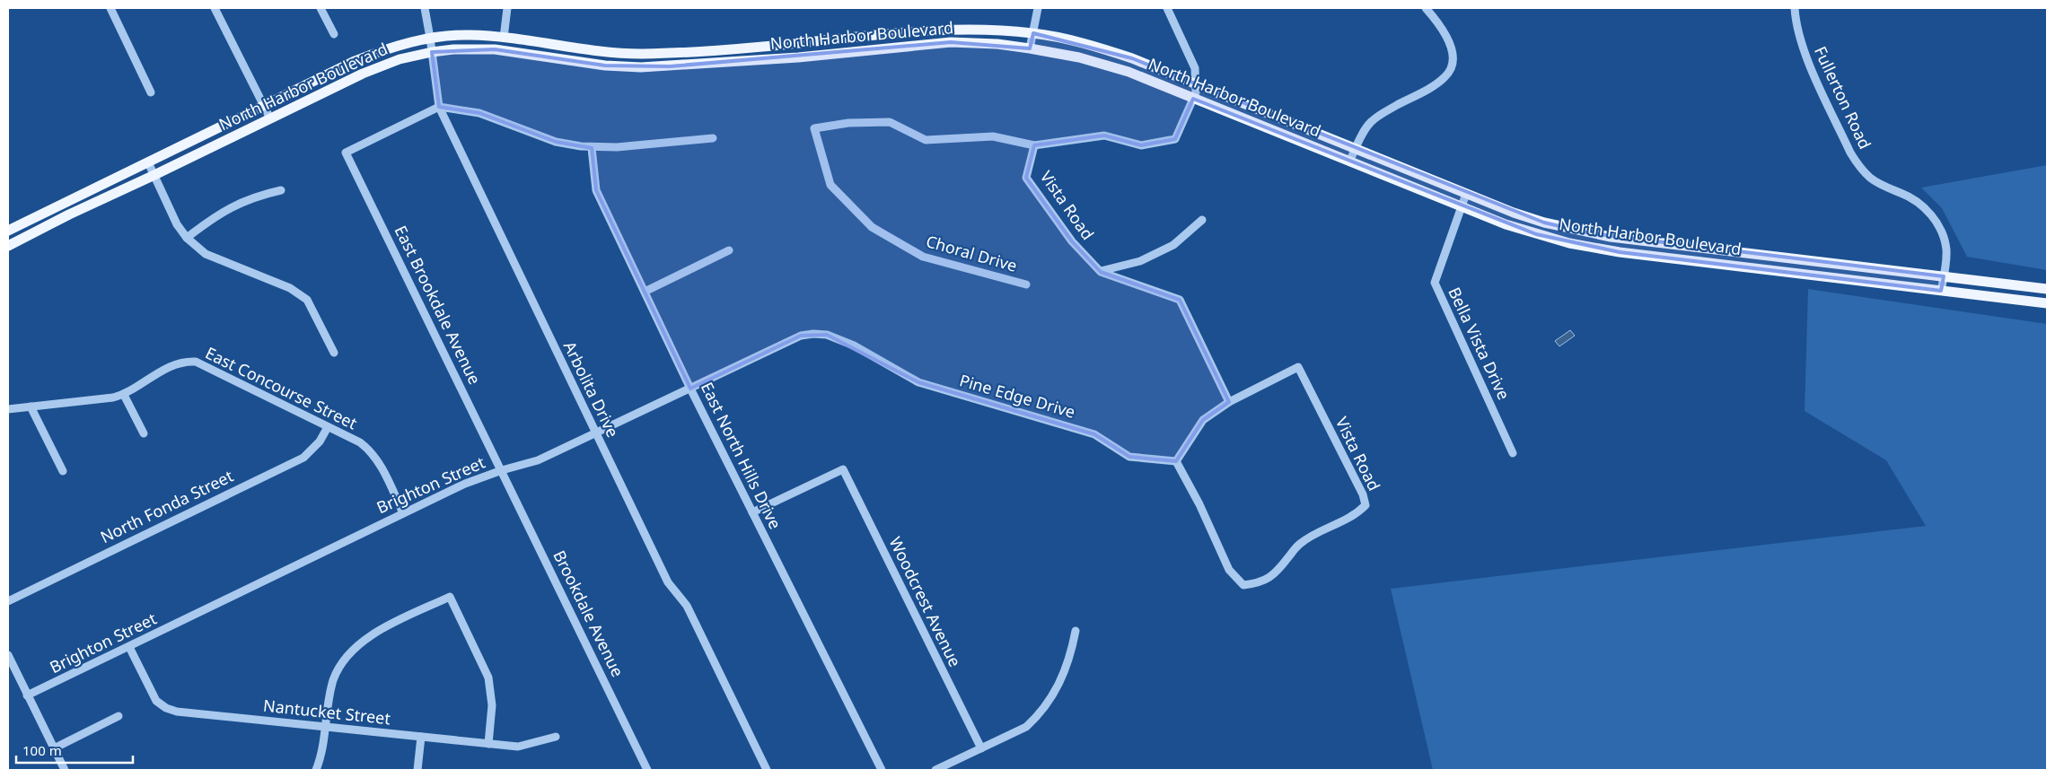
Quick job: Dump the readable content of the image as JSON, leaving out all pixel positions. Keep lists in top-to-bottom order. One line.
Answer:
{"streets":{"main road":["North Harbor Boulevard"],"street":["Fullerton Road","Vista Road","Choral Drive","East Brookdale Avenue","Bella Vista Drive","East Concourse Street","Arbolita Drive","Pine Edge Drive","East North Hills Drive","Brighton Street","North Fonda Street","Woodcrest Avenue","Brookdale Avenue","Nantucket Street"]},"crossings":[["North Harbor Boulevard","Fullerton Road"],["North Harbor Boulevard","Bella Vista Drive"],["North Harbor Boulevard","Arbolita Drive"],["Vista Road","Choral Drive"],["Vista Road","Pine Edge Drive"],["East Brookdale Avenue","Arbolita Drive"],["East Brookdale Avenue","Brighton Street"],["East Brookdale Avenue","Brookdale Avenue"],["East Concourse Street","Brighton Street"],["East Concourse Street","North Fonda Street"],["Arbolita Drive","Brighton Street"],["Pine Edge Drive","Brighton Street"],["East North Hills Drive","Brighton Street"],["East North Hills Drive","Woodcrest Avenue"],["Brighton Street","Brookdale Avenue"],["Brighton Street","Nantucket Street"]],"scale_bar":"100 m"}
